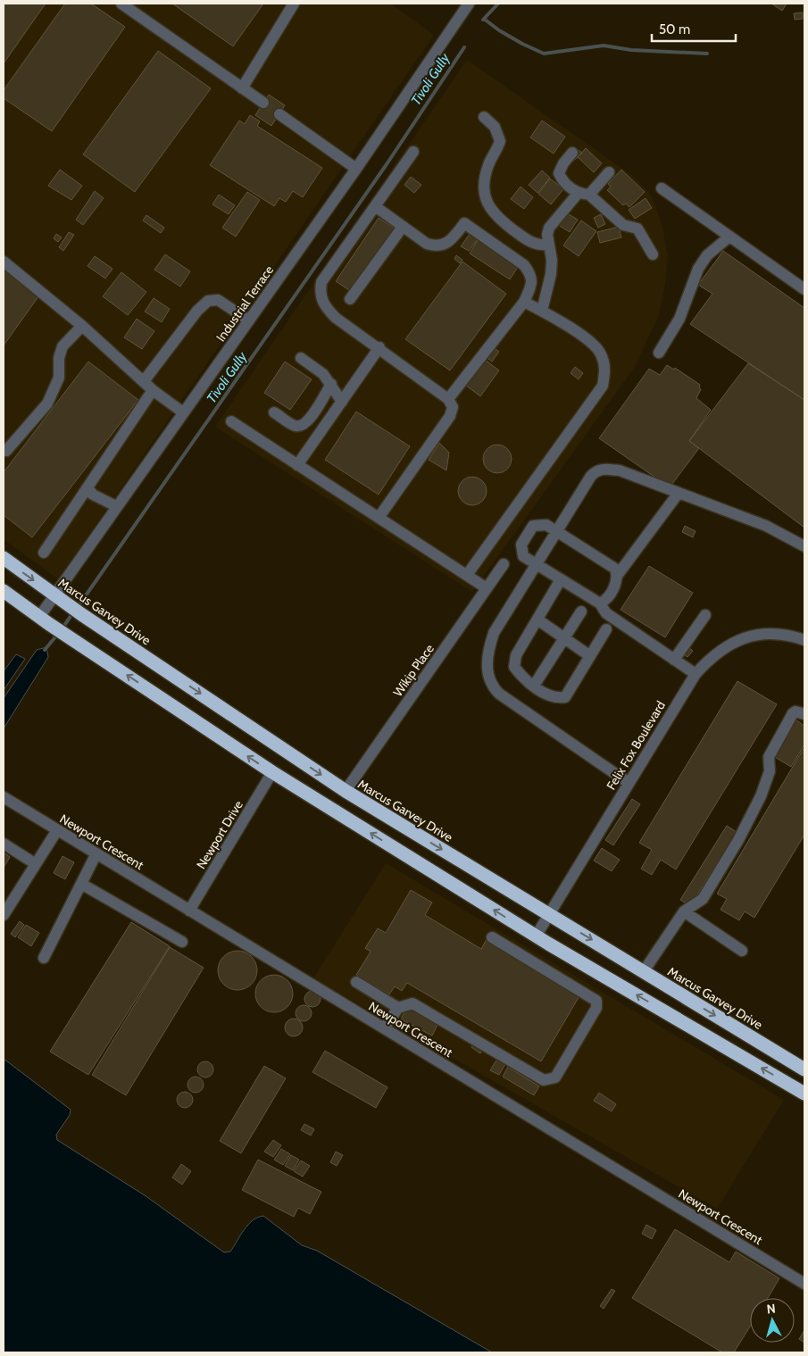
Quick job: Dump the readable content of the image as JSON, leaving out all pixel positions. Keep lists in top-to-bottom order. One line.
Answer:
{"streets":{"highway":["Marcus Garvey Drive"],"street":["Industrial Terrace","Wikip Place","Felix Fox Boulevard","Newport Drive","Newport Crescent"]},"crossings":[["Industrial Terrace","Marcus Garvey Drive"],["Marcus Garvey Drive","Wikip Place"],["Marcus Garvey Drive","Felix Fox Boulevard"],["Newport Drive","Newport Crescent"]],"water":["Tivoli Gully"],"scale_bar":"50 m","north":"top"}
